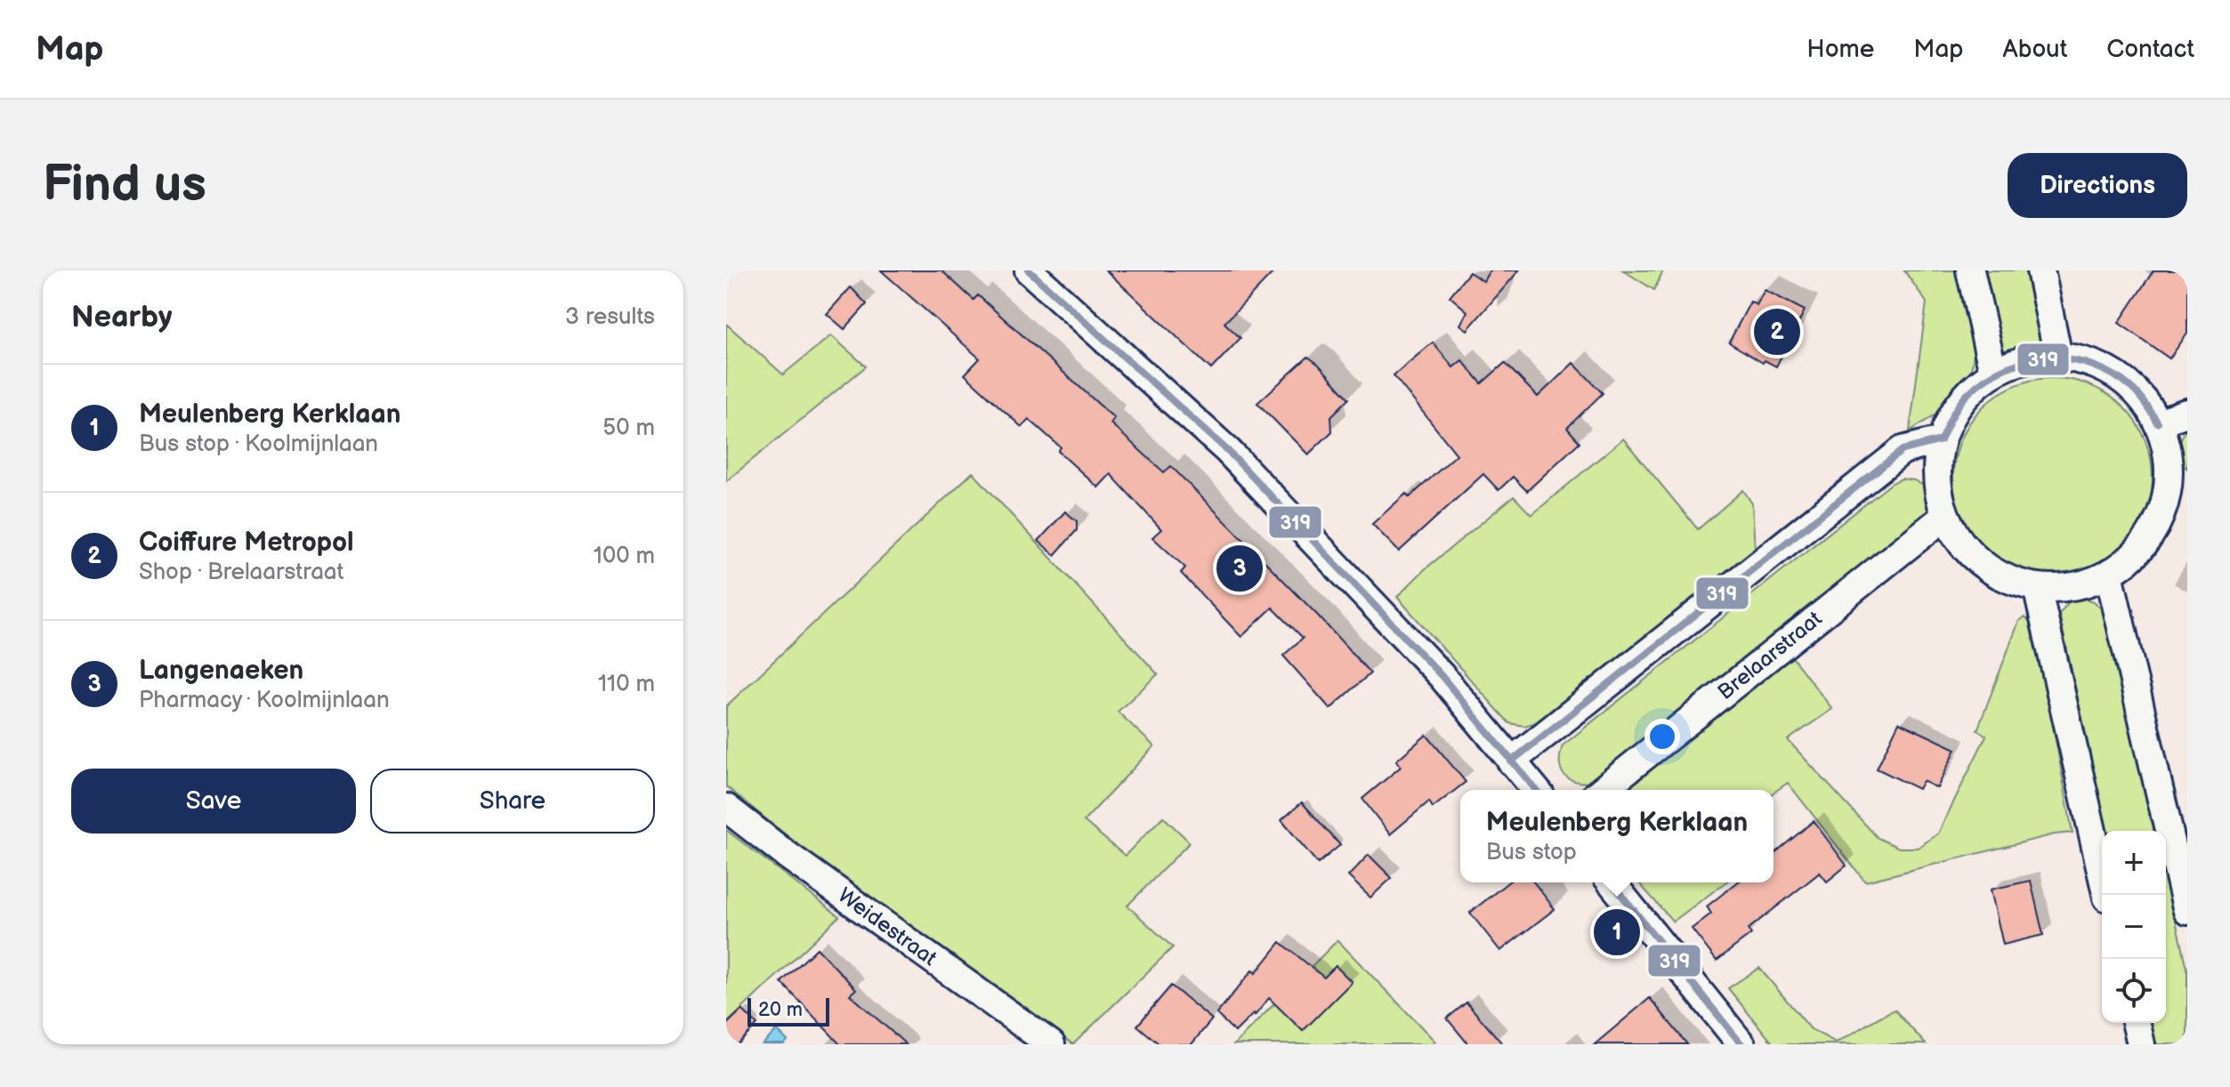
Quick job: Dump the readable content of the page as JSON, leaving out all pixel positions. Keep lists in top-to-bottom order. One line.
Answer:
{"streets":{"street":["Brelaarstraat","Weidestraat"]},"lines":["transit line 319"],"scale_bar":"20 m","page":{"header":"Map","nav":["Home","Map","About","Contact"],"buttons":["Directions",["Save","Share"]],"title":"Find us","heading":["Nearby","3 results"],"pins":["2","3","1"],"list":[{"mark":"1","name":"Meulenberg Kerklaan","note":"Bus stop · Koolmijnlaan","value":"50 m"},{"mark":"2","name":"Coiffure Metropol","note":"Shop · Brelaarstraat","value":"100 m"},{"mark":"3","name":"Langenaeken","note":"Pharmacy · Koolmijnlaan","value":"110 m"}],"popup":["Meulenberg Kerklaan","Bus stop"],"map_buttons":["+","−"],"scale":"20 m"}}
